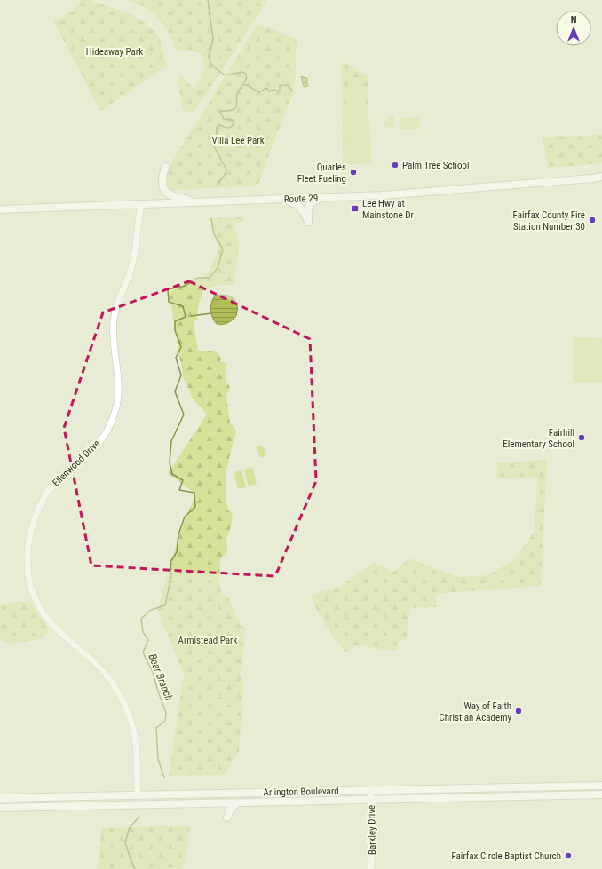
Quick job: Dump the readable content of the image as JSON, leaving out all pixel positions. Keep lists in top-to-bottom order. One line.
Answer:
{"streets":{"main road":["Route 29","Arlington Boulevard"],"street":["Ellenwood Drive","Barkley Drive"]},"crossings":[["Route 29","Ellenwood Drive"],["Ellenwood Drive","Arlington Boulevard"],["Arlington Boulevard","Barkley Drive"]],"water":["Bear Branch"],"parks":["Hideaway Park","Villa Lee Park","Armistead Park"],"places":{"other":["Palm Tree School","Quarles Fleet Fueling","Fairfax County Fire Station Number 30","Fairhill Elementary School","Way of Faith Christian Academy","Fairfax Circle Baptist Church"],"transit":["Lee Hwy at Mainstone Dr"]},"north":"top"}
